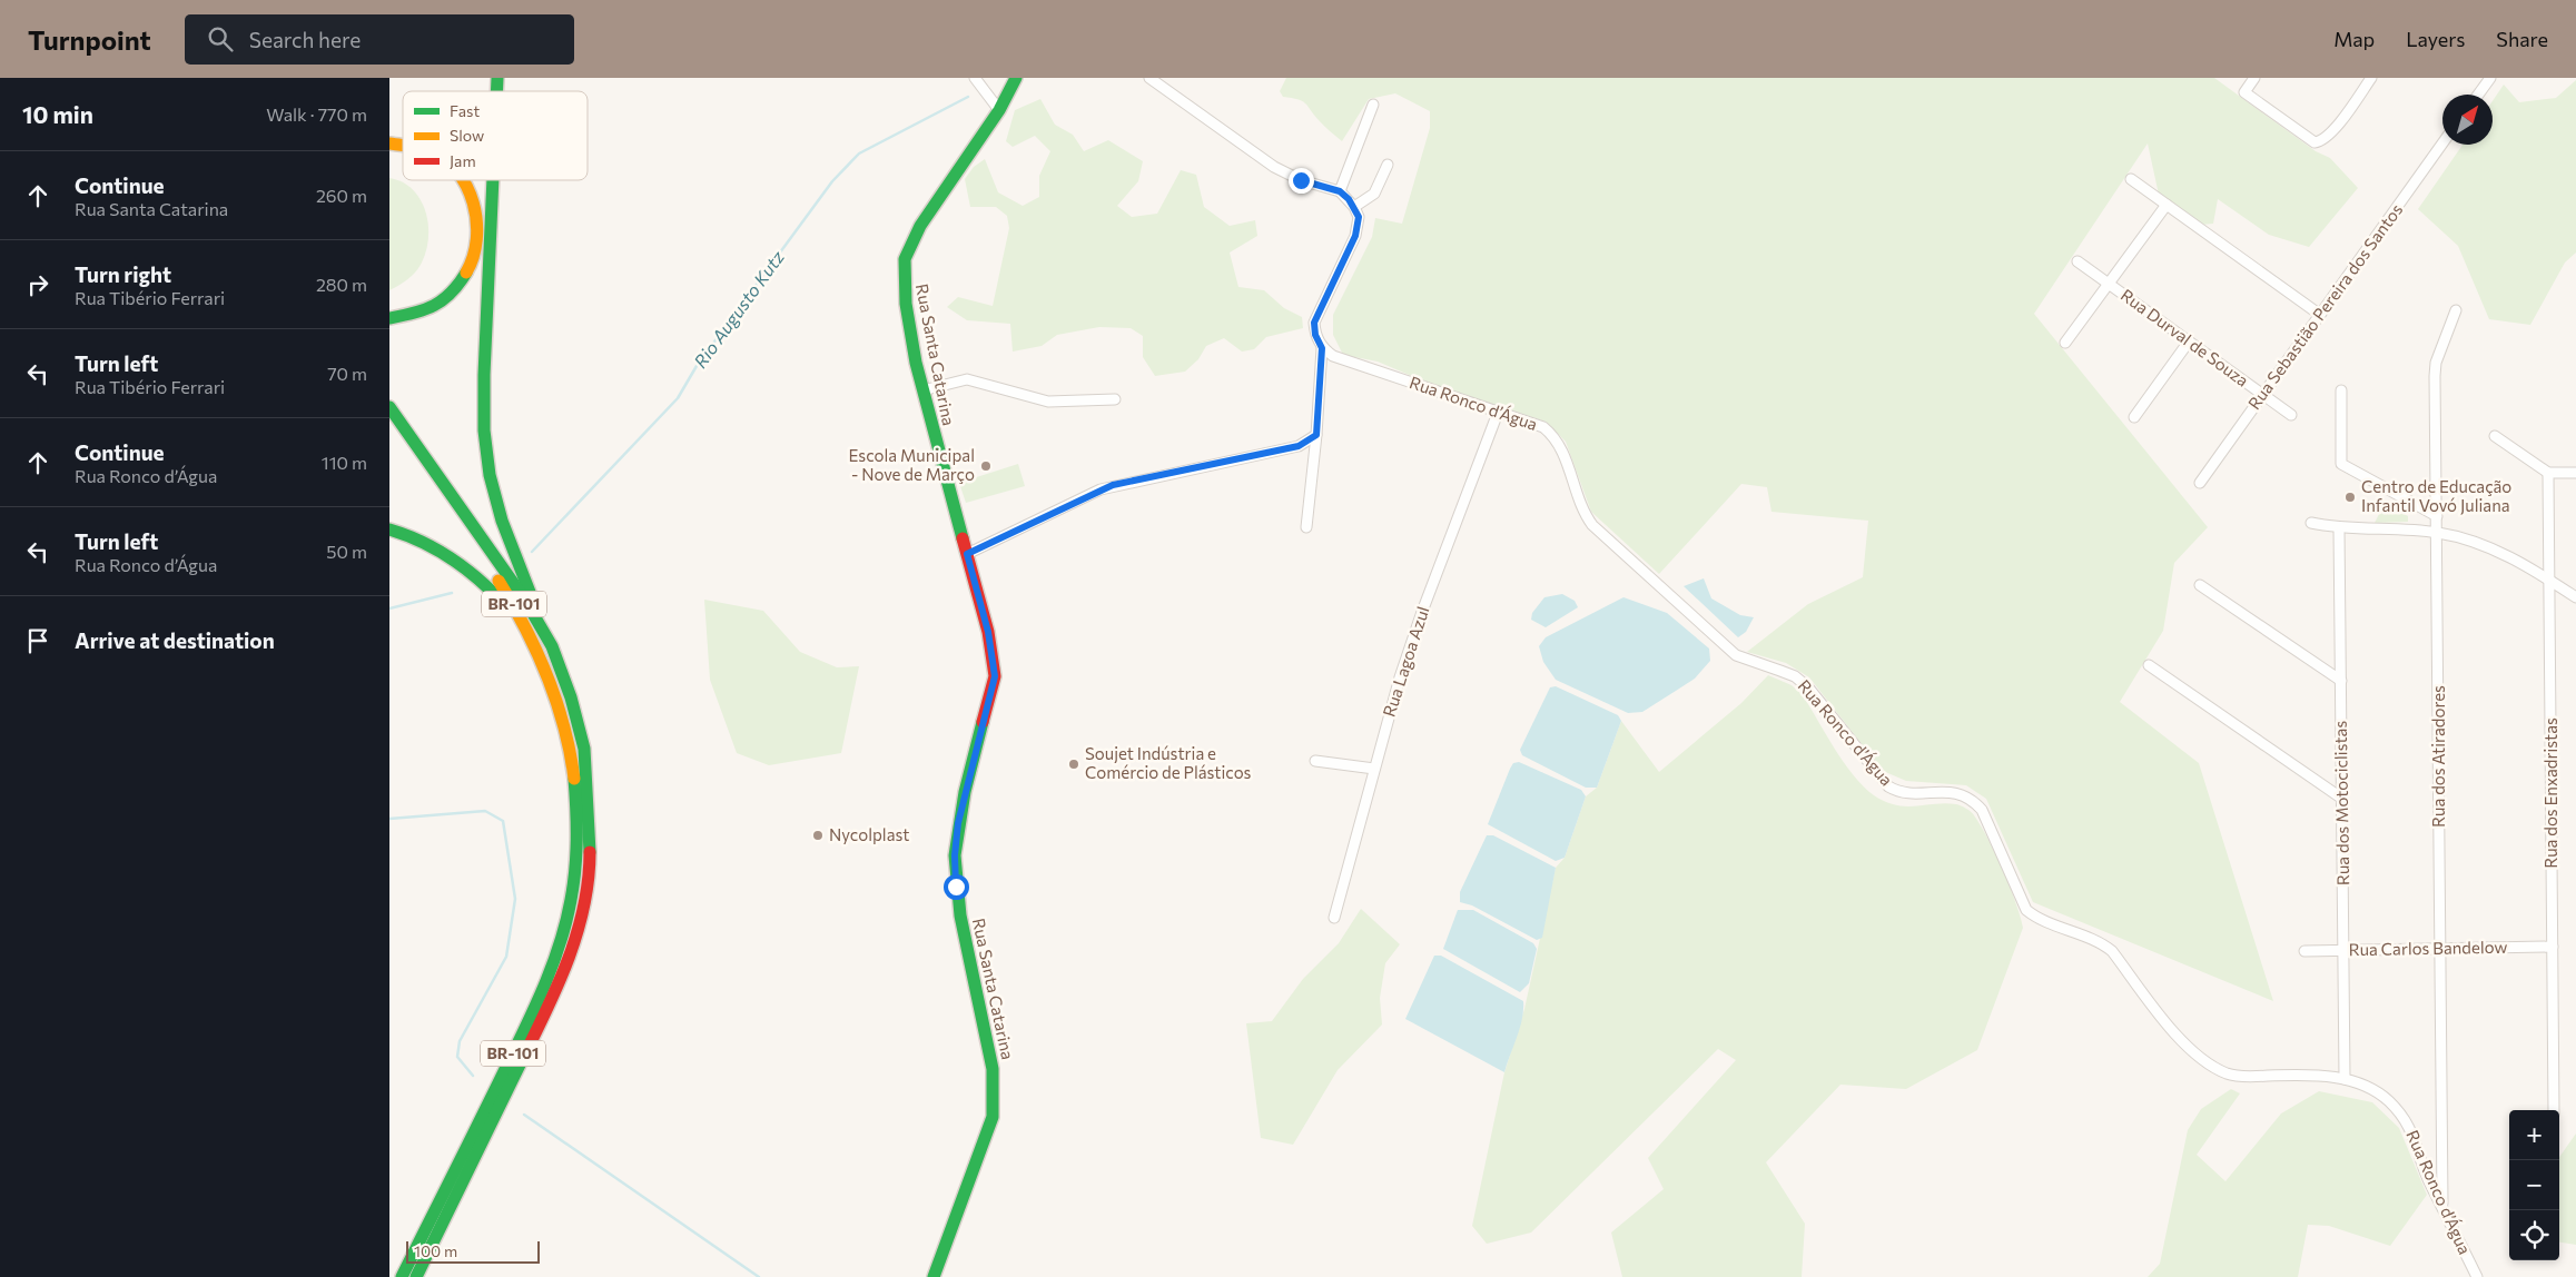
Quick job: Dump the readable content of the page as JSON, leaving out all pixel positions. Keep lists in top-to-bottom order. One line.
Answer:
{"streets":{"main road":["Rua Santa Catarina","BR-101"],"street":["Rua Sebastião Pereira dos Santos","Rua Durval de Souza","Rua Ronco d’Água","Rua Lagoa Azul","Rua dos Atiradores","Rua dos Enxadristas","Rua dos Motociclistas","Rua Carlos Bandelow"]},"crossings":[["Rua Sebastião Pereira dos Santos","Rua Durval de Souza"],["Rua Ronco d’Água","Rua Lagoa Azul"],["Rua Ronco d’Água","Rua dos Atiradores"],["Rua Ronco d’Água","Rua dos Motociclistas"],["Rua dos Atiradores","Rua Carlos Bandelow"],["Rua dos Enxadristas","Rua Carlos Bandelow"],["Rua dos Motociclistas","Rua Carlos Bandelow"]],"water":["Rio Augusto Kutz"],"places":["Escola Municipal - Nove de Março","Centro de Educação Infantil Vovó Juliana","Soujet Indústria e Comércio de Plásticos","Nycolplast"],"legend":["Fast","Slow","Jam"],"scale_bar":"100 m","north":"top right","page":{"header":"Turnpoint","search":"Search here","nav":["Map","Layers","Share"],"heading":["10 min","Walk · 770 m"],"list":[["Continue","Rua Santa Catarina","260 m"],["Turn right","Rua Tibério Ferrari","280 m"],["Turn left","Rua Tibério Ferrari","70 m"],["Continue","Rua Ronco d’Água","110 m"],["Turn left","Rua Ronco d’Água","50 m"],"Arrive at destination"],"map_buttons":["+","−"],"scale":"100 m"}}
